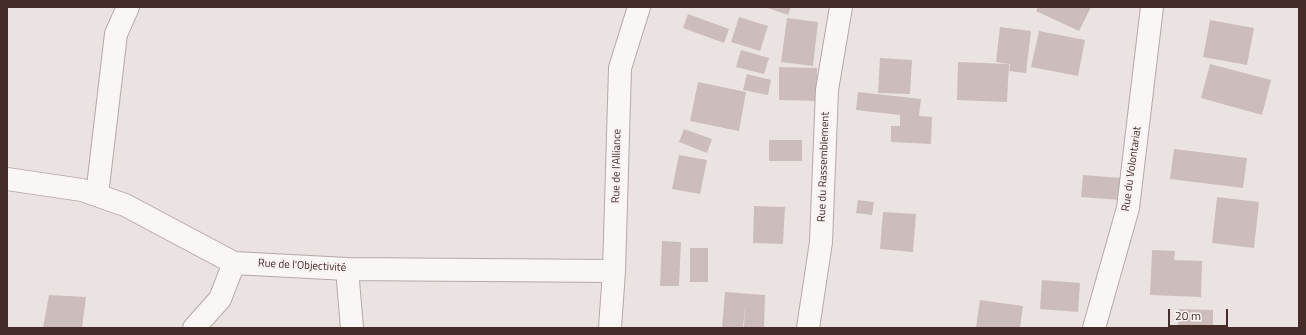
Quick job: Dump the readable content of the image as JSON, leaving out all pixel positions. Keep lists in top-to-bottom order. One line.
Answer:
{"streets":{"street":["Rue de l'Alliance","Rue du Rassemblement","Rue du Volontariat","Rue de l'Objectivité"]},"crossings":[["Rue de l'Alliance","Rue de l'Objectivité"]],"scale_bar":"20 m"}
